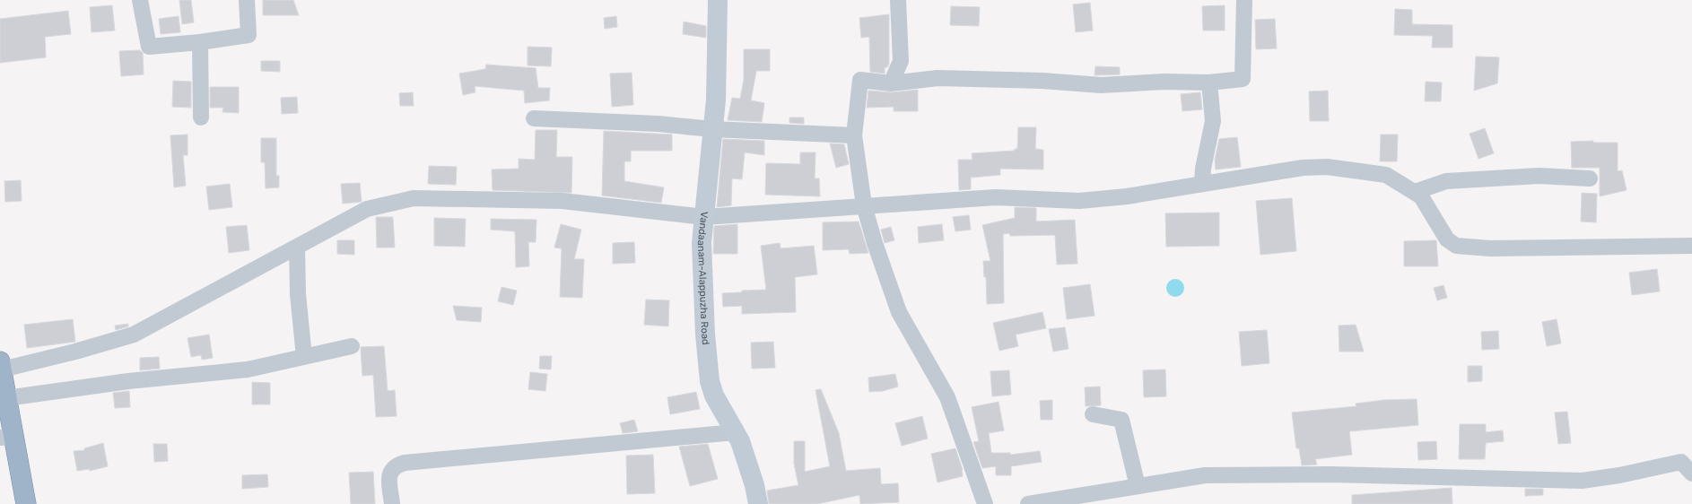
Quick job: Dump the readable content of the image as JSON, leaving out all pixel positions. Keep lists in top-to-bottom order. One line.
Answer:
{"streets":{"main road":["Vandaanam-Alappuzha Road"]}}
